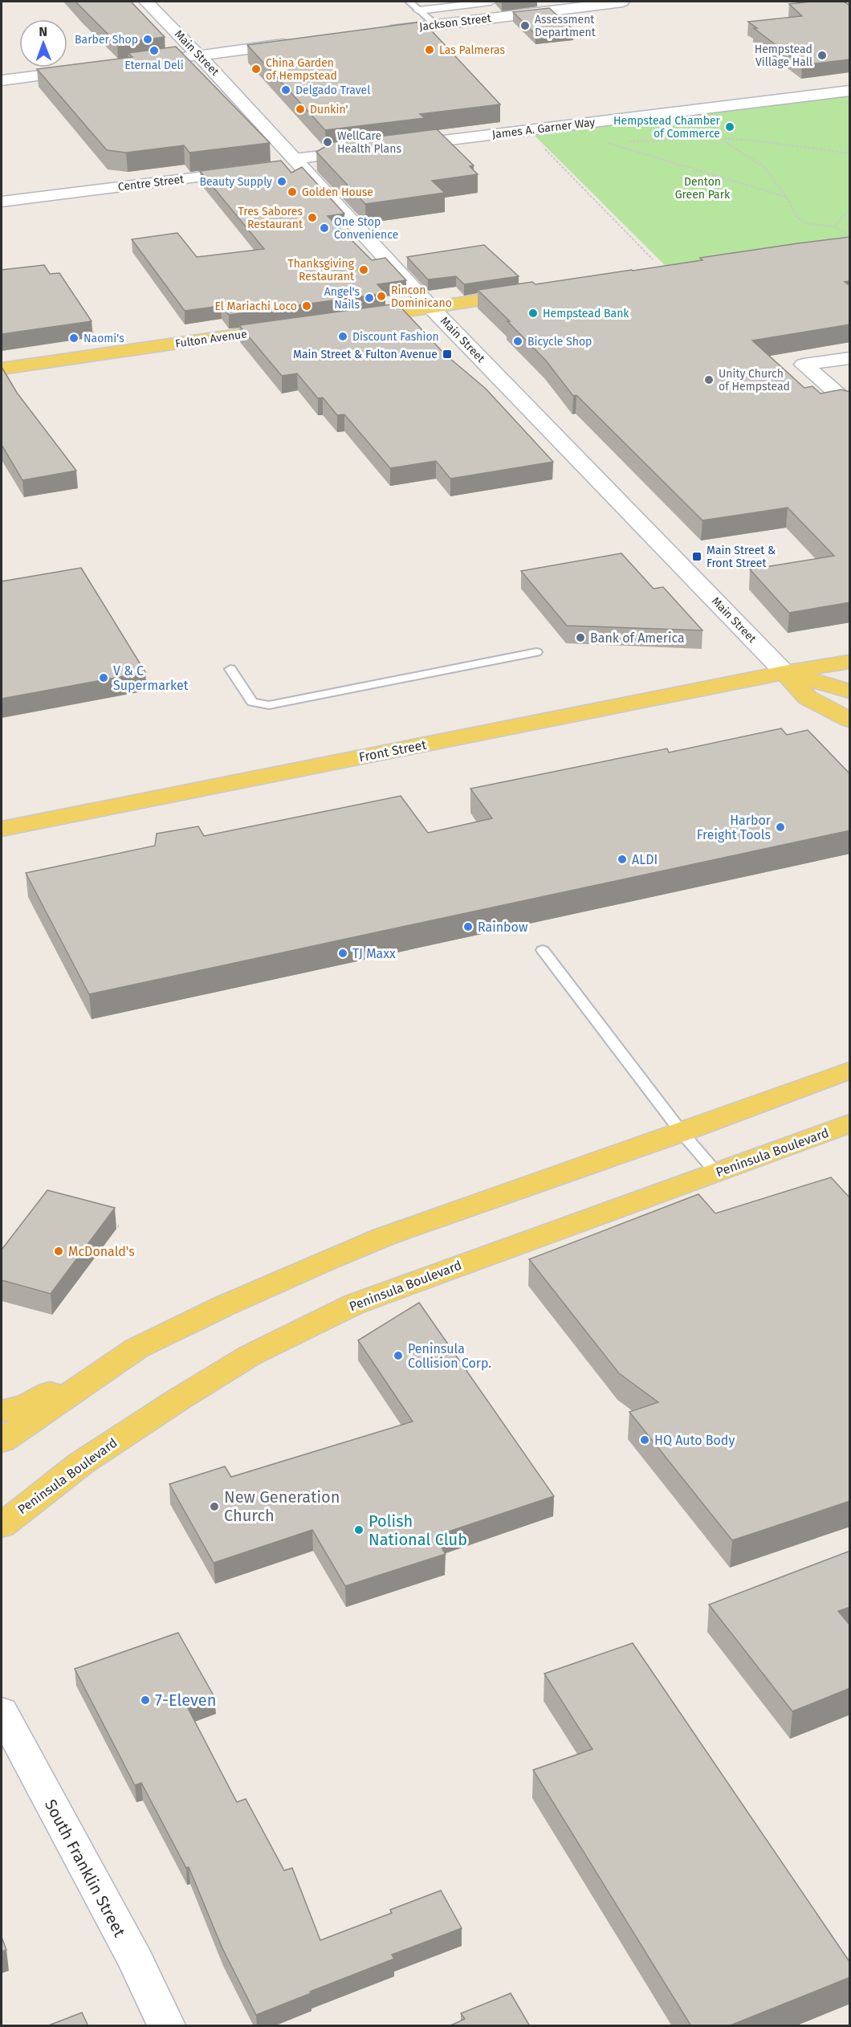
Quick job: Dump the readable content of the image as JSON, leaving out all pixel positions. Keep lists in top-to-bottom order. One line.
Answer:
{"streets":{"main road":["Fulton Avenue","Front Street","Peninsula Boulevard"],"street":["Jackson Street","Main Street","James A. Garner Way","Centre Street","South Franklin Street"]},"crossings":[["Main Street","Front Street"]],"parks":["Denton Green Park"],"places":{"other":["Assessment Department","Barber Shop","Las Palmeras","Eternal Deli","Hempstead Village Hall","China Garden of Hempstead","Delgado Travel","Dunkin'","Hempstead Chamber of Commerce","WellCare Health Plans","Beauty Supply","Golden House","Tres Sabores Restaurant","One Stop Convenience","Thanksgiving Restaurant","Rincon Dominicano","Angel's Nails","El Mariachi Loco","Hempstead Bank","Discount Fashion","Naomi's","Bicycle Shop","Unity Church of Hempstead","Bank of America","V & C Supermarket","Harbor Freight Tools","ALDI","Rainbow","TJ Maxx","McDonald's","Peninsula Collision Corp.","HQ Auto Body","New Generation Church","Polish National Club","7-Eleven"],"transit":["Main Street & Fulton Avenue","Main Street & Front Street"]},"north":"top"}
